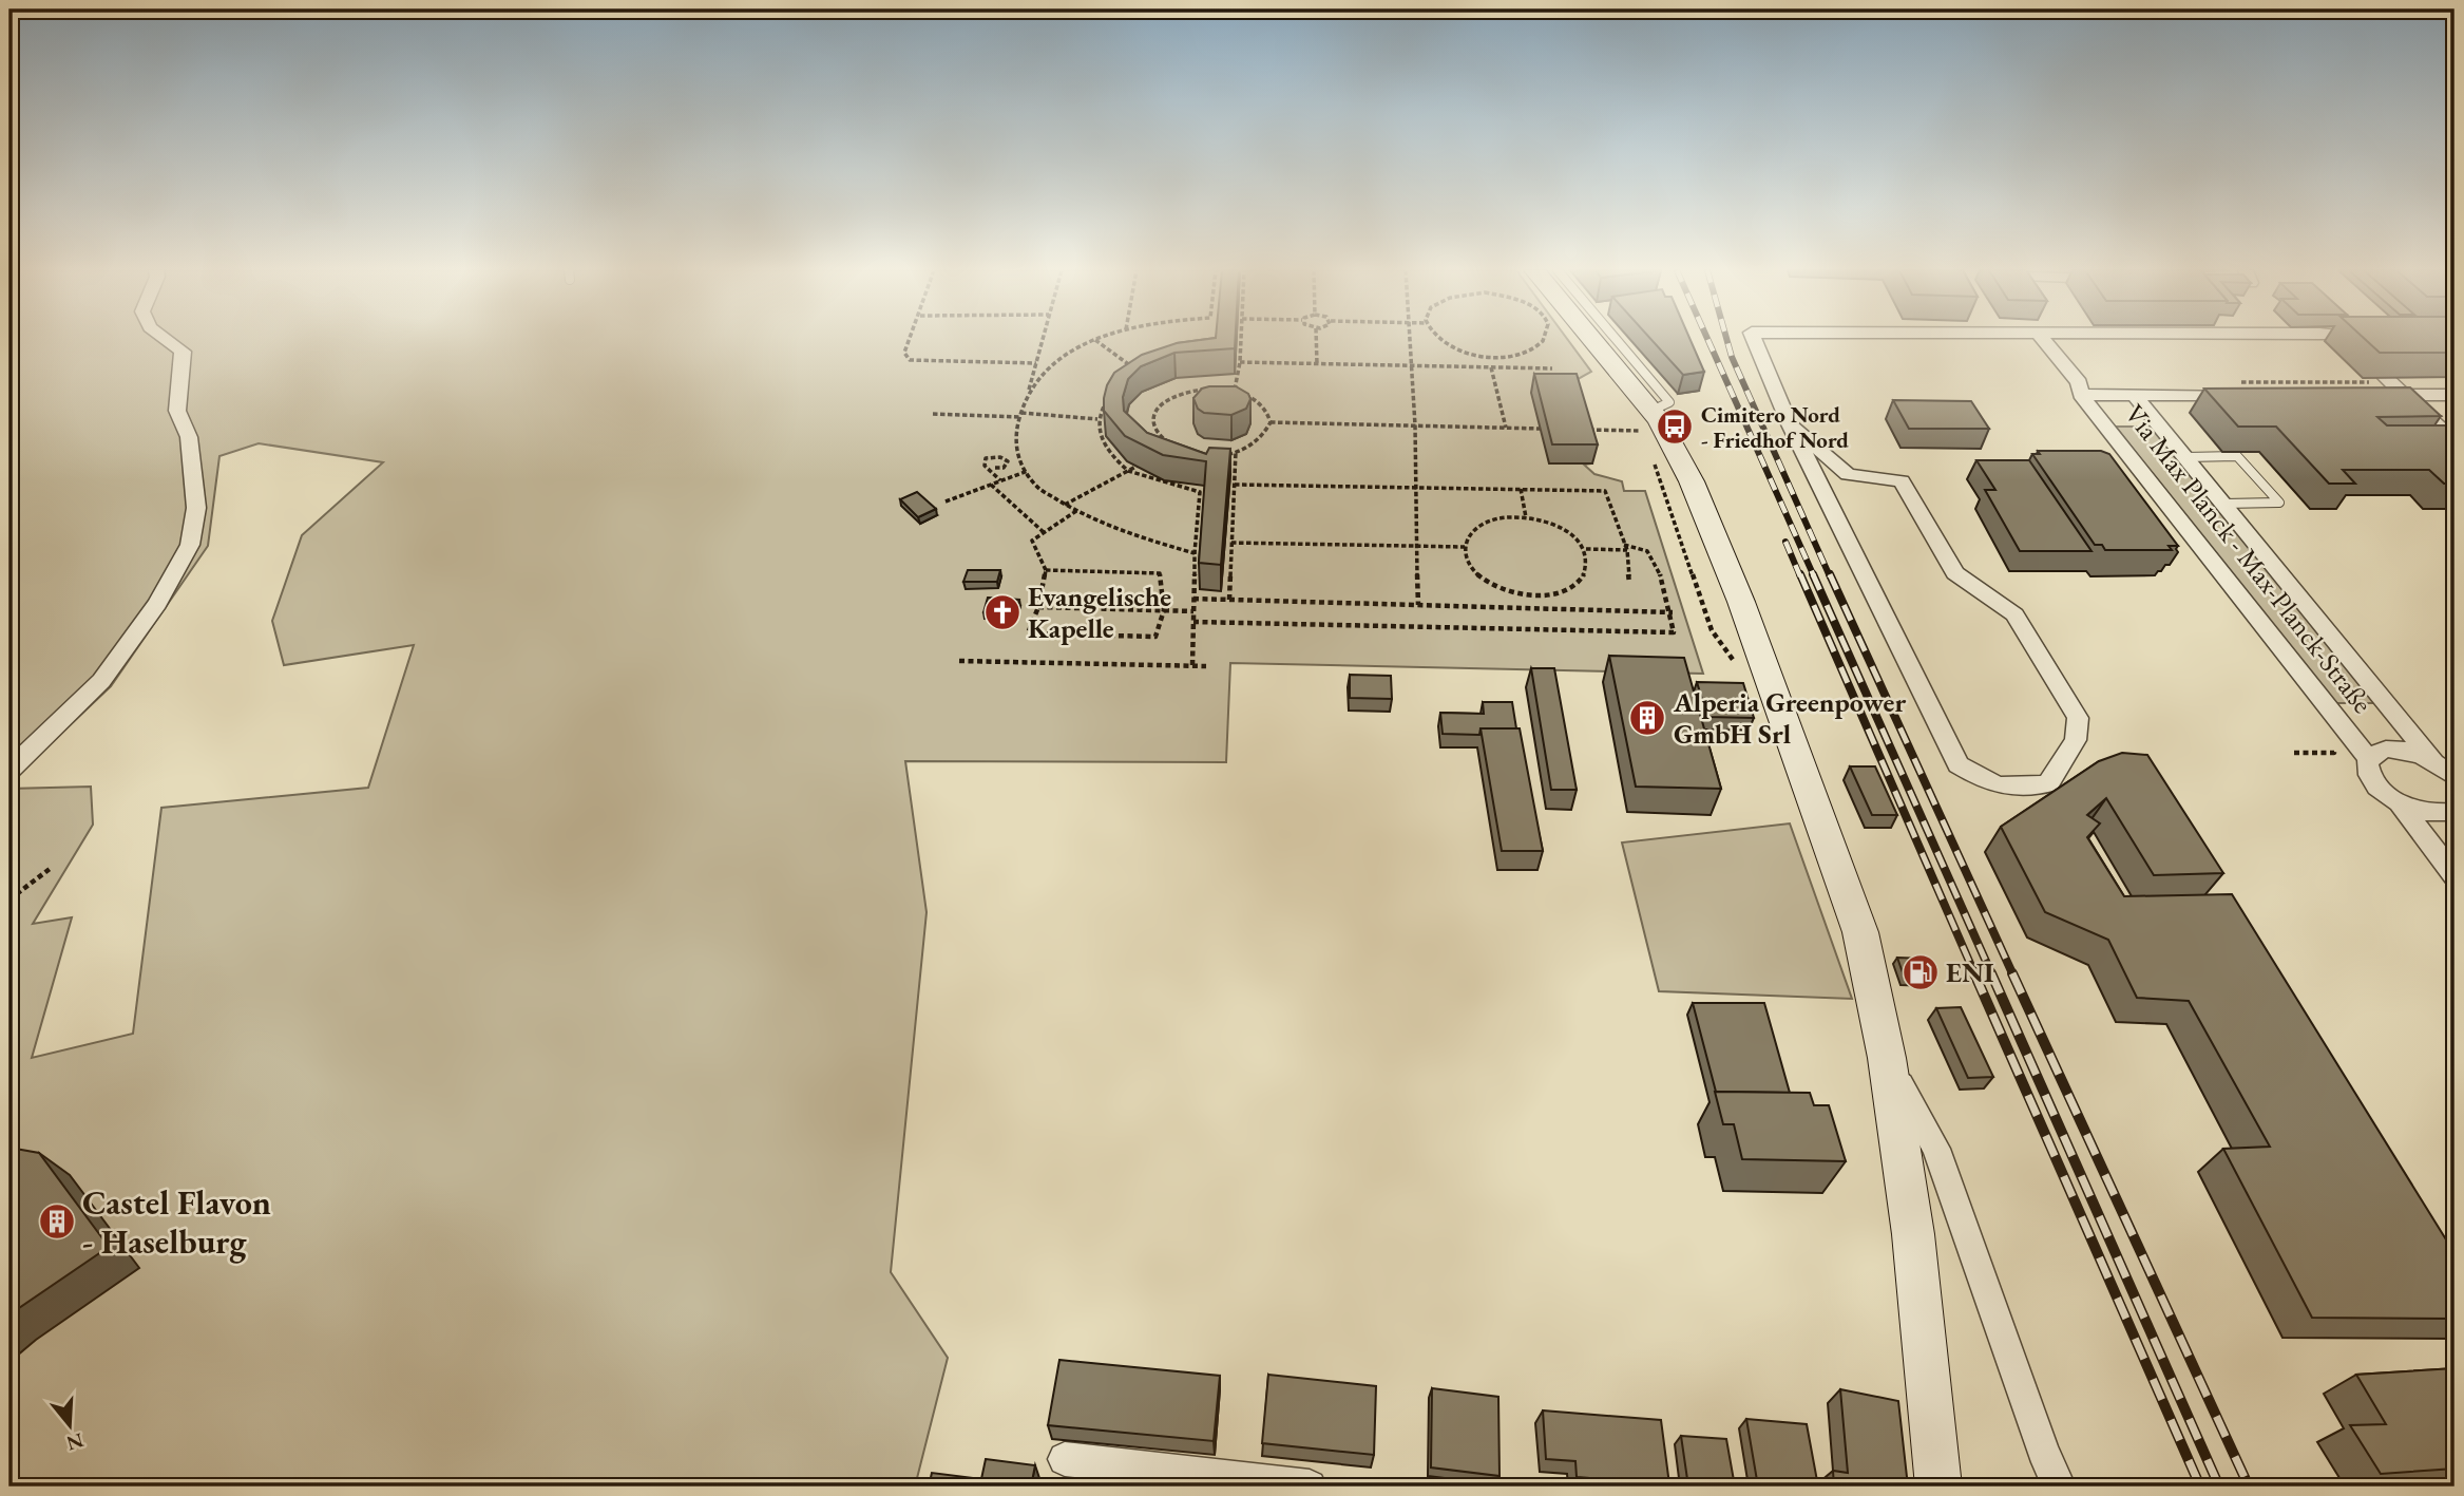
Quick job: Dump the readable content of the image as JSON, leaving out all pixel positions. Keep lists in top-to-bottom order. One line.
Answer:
{"streets":{"street":["Via Max Planck - Max-Planck-Straße"]},"places":{"bus stop":["Cimitero Nord - Friedhof Nord"],"church":["Evangelische Kapelle"],"building":["Alperia Greenpower GmbH Srl","Castel Flavon - Haselburg"],"fuel station":["ENI"]},"north":"bottom"}
